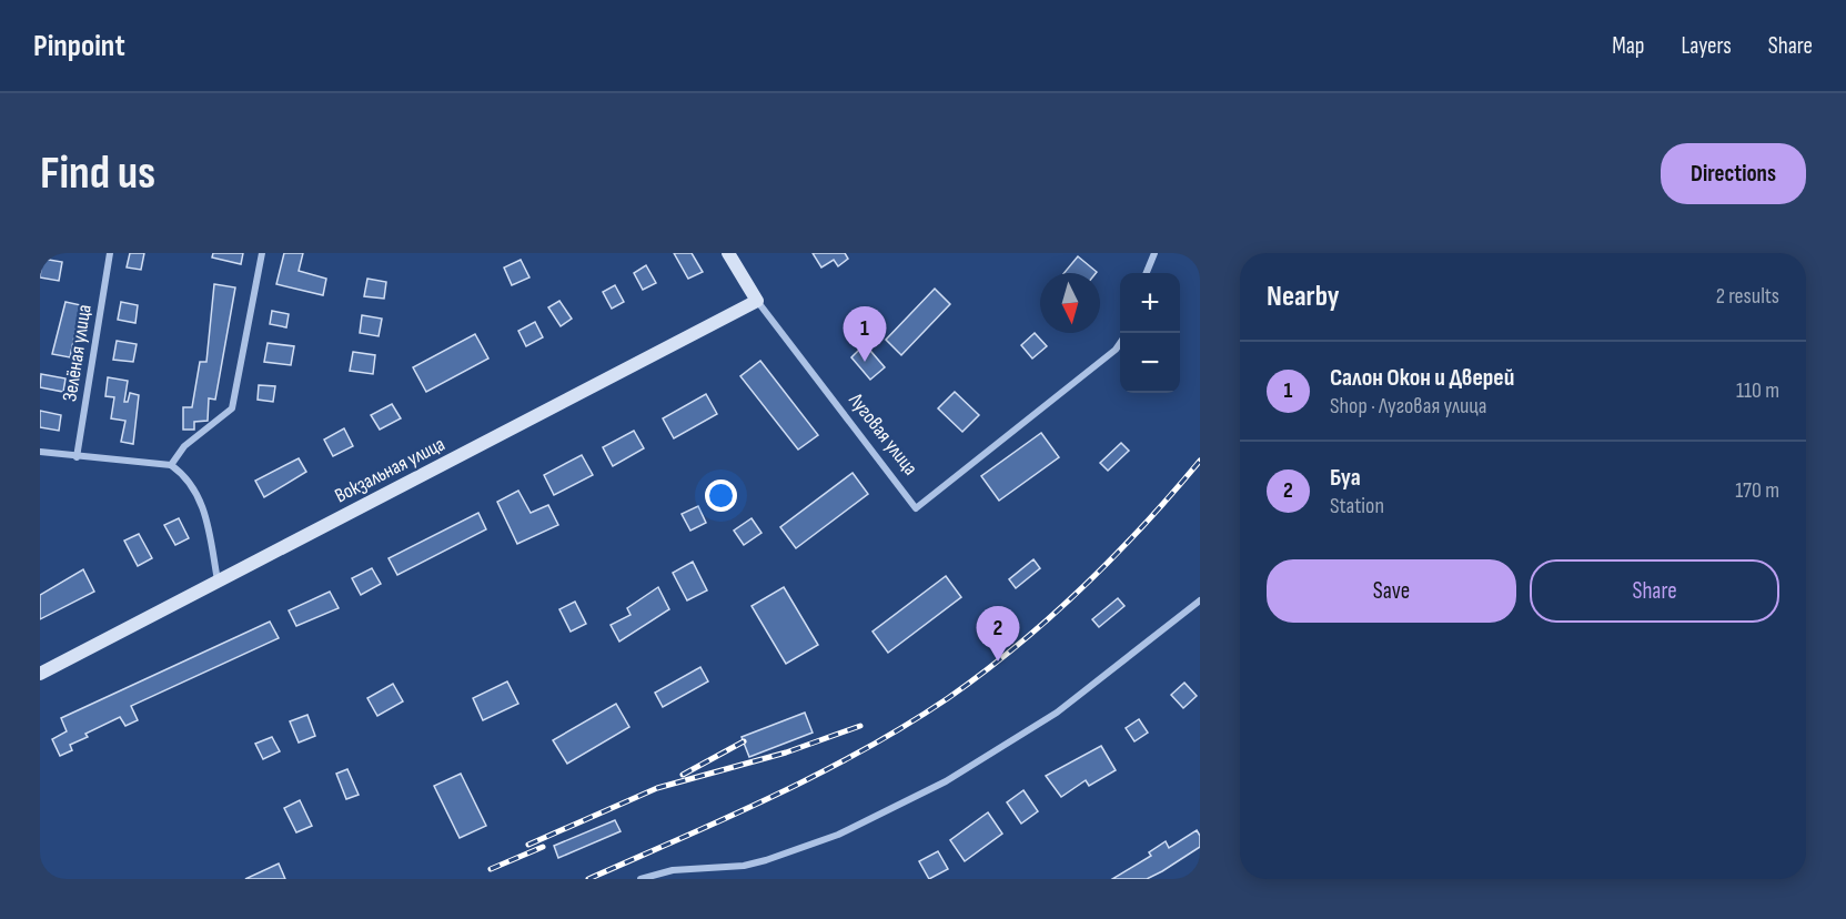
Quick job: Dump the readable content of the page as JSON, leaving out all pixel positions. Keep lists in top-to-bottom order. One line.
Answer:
{"streets":{"street":["Зелёная улица","Луговая улица","Вокзальная улица"]},"crossings":[["Луговая улица","Вокзальная улица"]],"north":"bottom","page":{"header":"Pinpoint","nav":["Map","Layers","Share"],"buttons":["Directions",["Save","Share"]],"title":"Find us","heading":["Nearby","2 results"],"map_buttons":["+","−"],"pins":["1","2"],"list":[{"mark":"1","name":"Салон Окон и Дверей","note":"Shop · Луговая улица","value":"110 m"},{"mark":"2","name":"Буа","note":"Station","value":"170 m"}]}}
